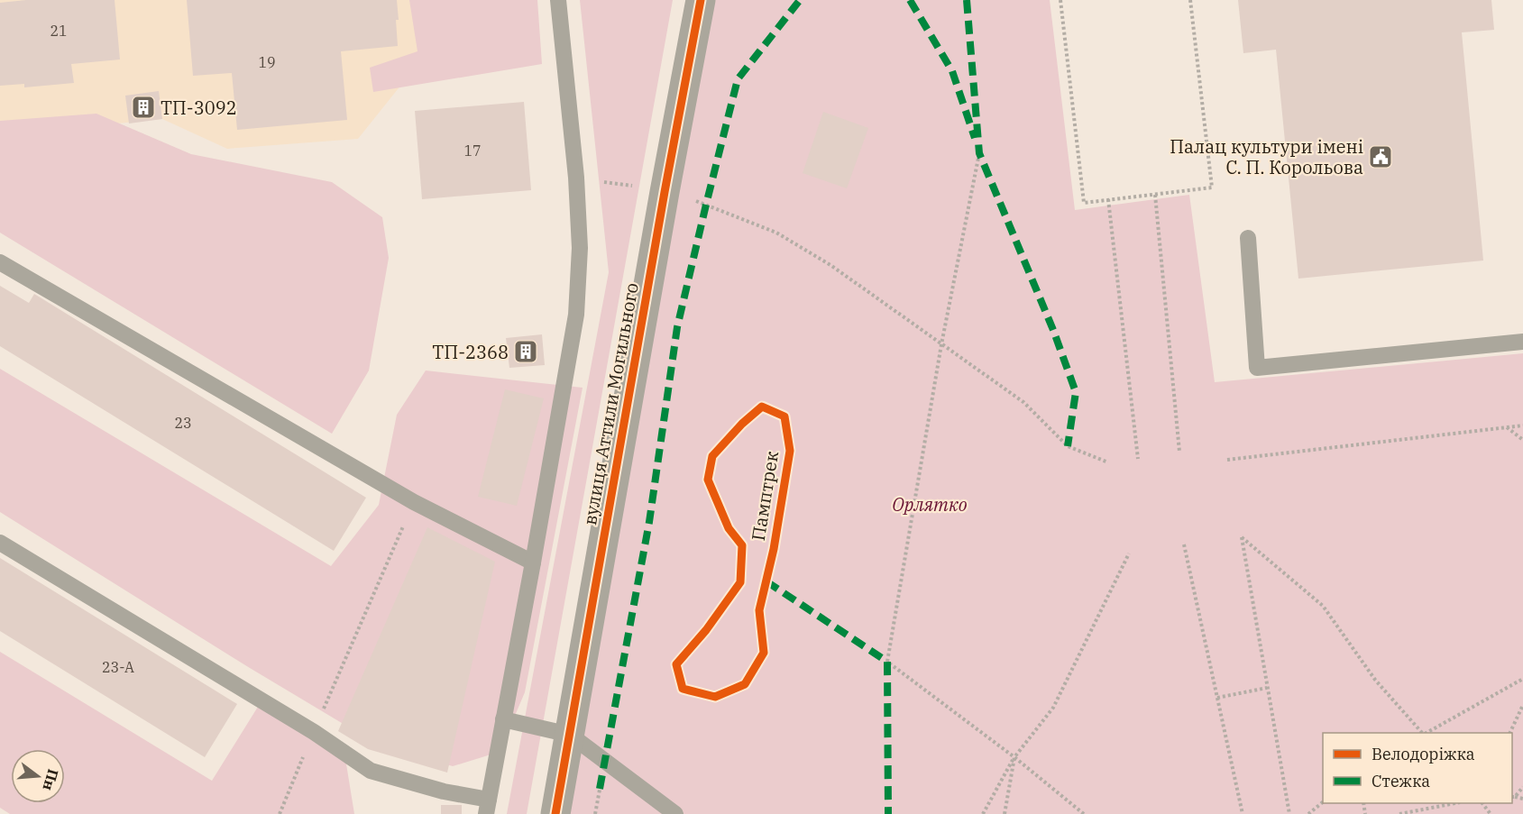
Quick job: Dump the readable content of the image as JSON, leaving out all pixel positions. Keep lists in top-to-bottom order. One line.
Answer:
{"streets":{"street":["вулиця Аттили Могильного"],"cycle path":["Памптрек"]},"parks":["Орлятко"],"places":{"building":["ТП-3092","ТП-2368"],"public building":["Палац культури імені С. П. Корольова"]},"house_numbers":["21","19","17","23","23-А"],"legend":["Велодоріжка","Стежка"],"north":"right"}
